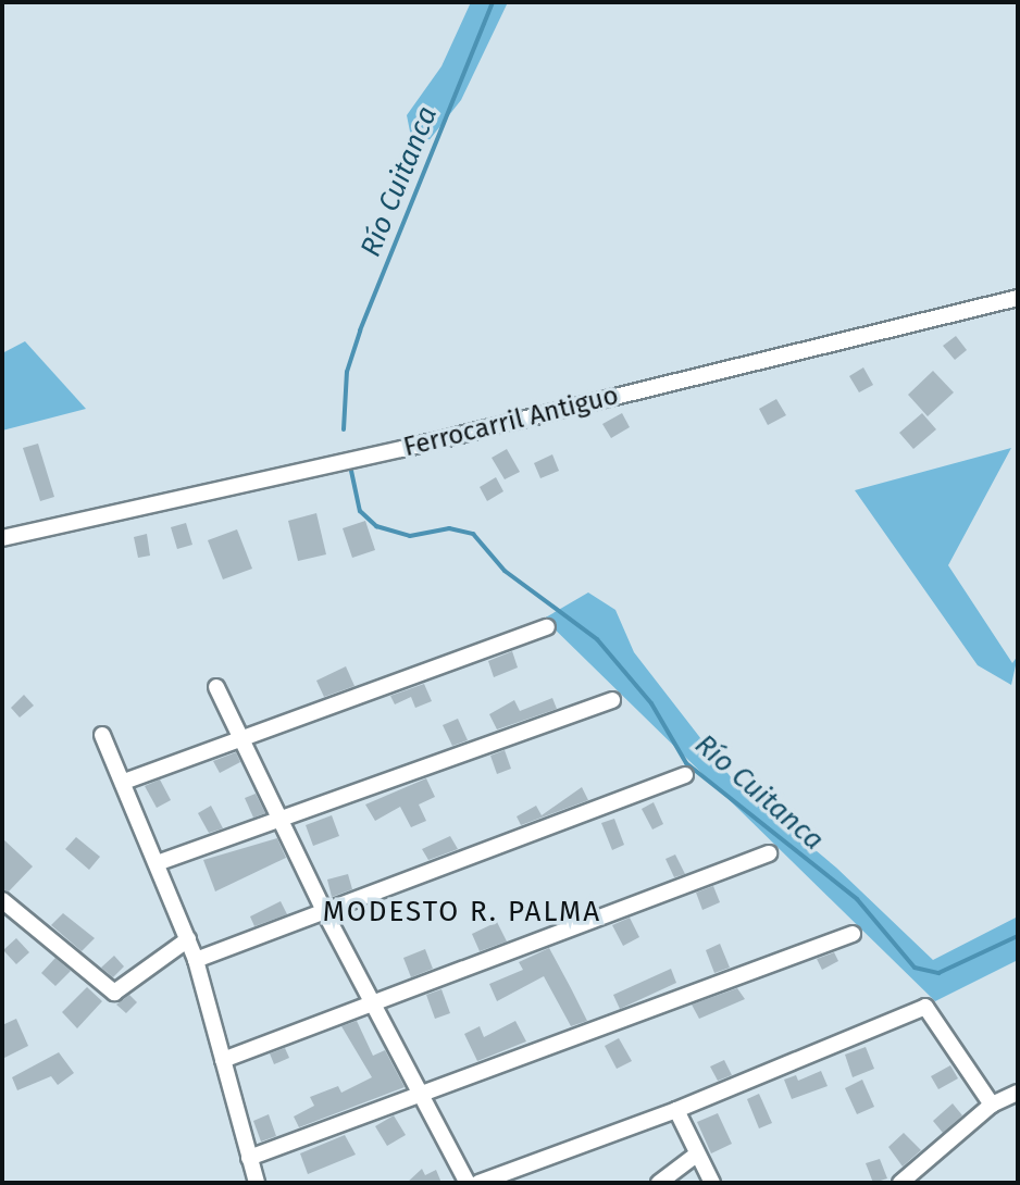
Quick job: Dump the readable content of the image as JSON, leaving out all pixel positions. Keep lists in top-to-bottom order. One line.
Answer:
{"streets":{"street":["Ferrocarril Antiguo"]},"districts":["MODESTO R. PALMA"],"water":["Río Cuitanca"]}
